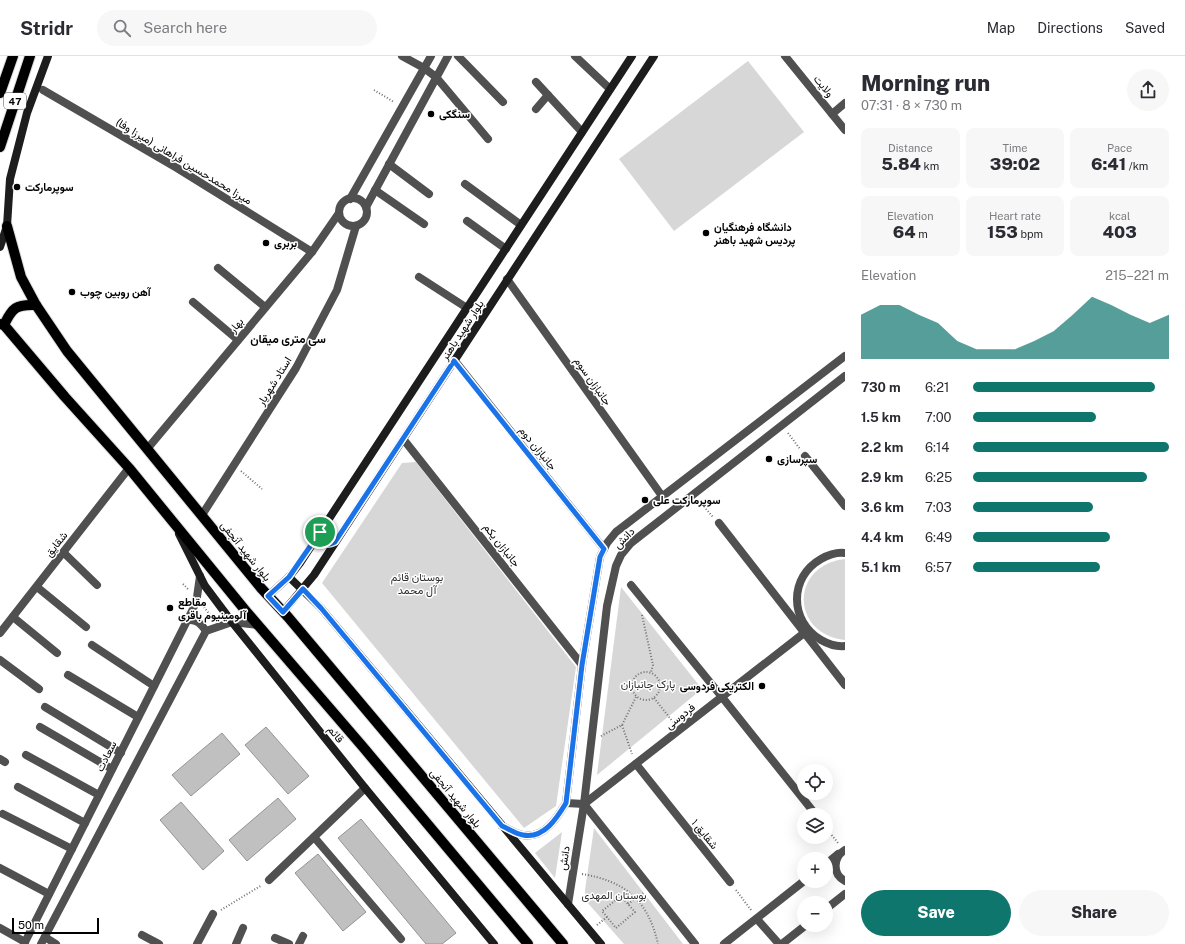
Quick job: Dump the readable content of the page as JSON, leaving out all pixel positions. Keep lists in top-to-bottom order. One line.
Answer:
{"streets":{"main road":["47","بلوار شهید باهنر","بلوار شهید آنجفی","قائم"],"street":["ولایت","میرزا محمدحسین فراهانی (میرزا وفا)","بهار","استاد شهریار","جانبازان سوم","جانبازان دوم","دانش","شقایق","جانبازان یکم","فردوسی","سعادت","شقایق ۱"]},"crossings":[["میرزا محمدحسین فراهانی (میرزا وفا)","بهار"],["بهار","استاد شهریار"],["بهار","بلوار شهید آنجفی"],["بلوار شهید باهنر","جانبازان سوم"],["بلوار شهید باهنر","جانبازان دوم"],["بلوار شهید باهنر","جانبازان یکم"],["بلوار شهید باهنر","بلوار شهید آنجفی"],["استاد شهریار","بلوار شهید آنجفی"],["جانبازان سوم","دانش"],["جانبازان دوم","دانش"],["دانش","جانبازان یکم"],["دانش","فردوسی"],["فردوسی","شقایق ۱"],["قائم","سعادت"]],"districts":["سی متری میقان"],"parks":["بوستان قائم آل محمد","پارک جانبازان","بوستان المهدی"],"places":["سنگکی","سوپرمارکت","دانشگاه فرهنگیان پردیس شهید باهنر","بربری","آهن روبین چوب","سپرسازی","سوپرمارکت علی","مقاطع آلومینیوم باقری","الکتریکی فردوسی"],"scale_bar":"50 m","page":{"header":"Stridr","search":"Search here","nav":["Map","Directions","Saved"],"heading":["Morning run","07:31 · 8 × 730 m"],"stats":[["Distance","5.84 km"],["Time","39:02"],["Pace","6:41 /km"],["Elevation","64 m"],["Heart rate","153 bpm"],["kcal","403"]],"chart":["Elevation","215–221 m"],"list":[{"name":"730 m","note":"6:21"},{"name":"1.5 km","note":"7:00"},{"name":"2.2 km","note":"6:14"},{"name":"2.9 km","note":"6:25"},{"name":"3.6 km","note":"7:03"},{"name":"4.4 km","note":"6:49"},{"name":"5.1 km","note":"6:57"}],"map_buttons":["+","−"],"buttons":["Save","Share"],"scale":"50 m"}}
